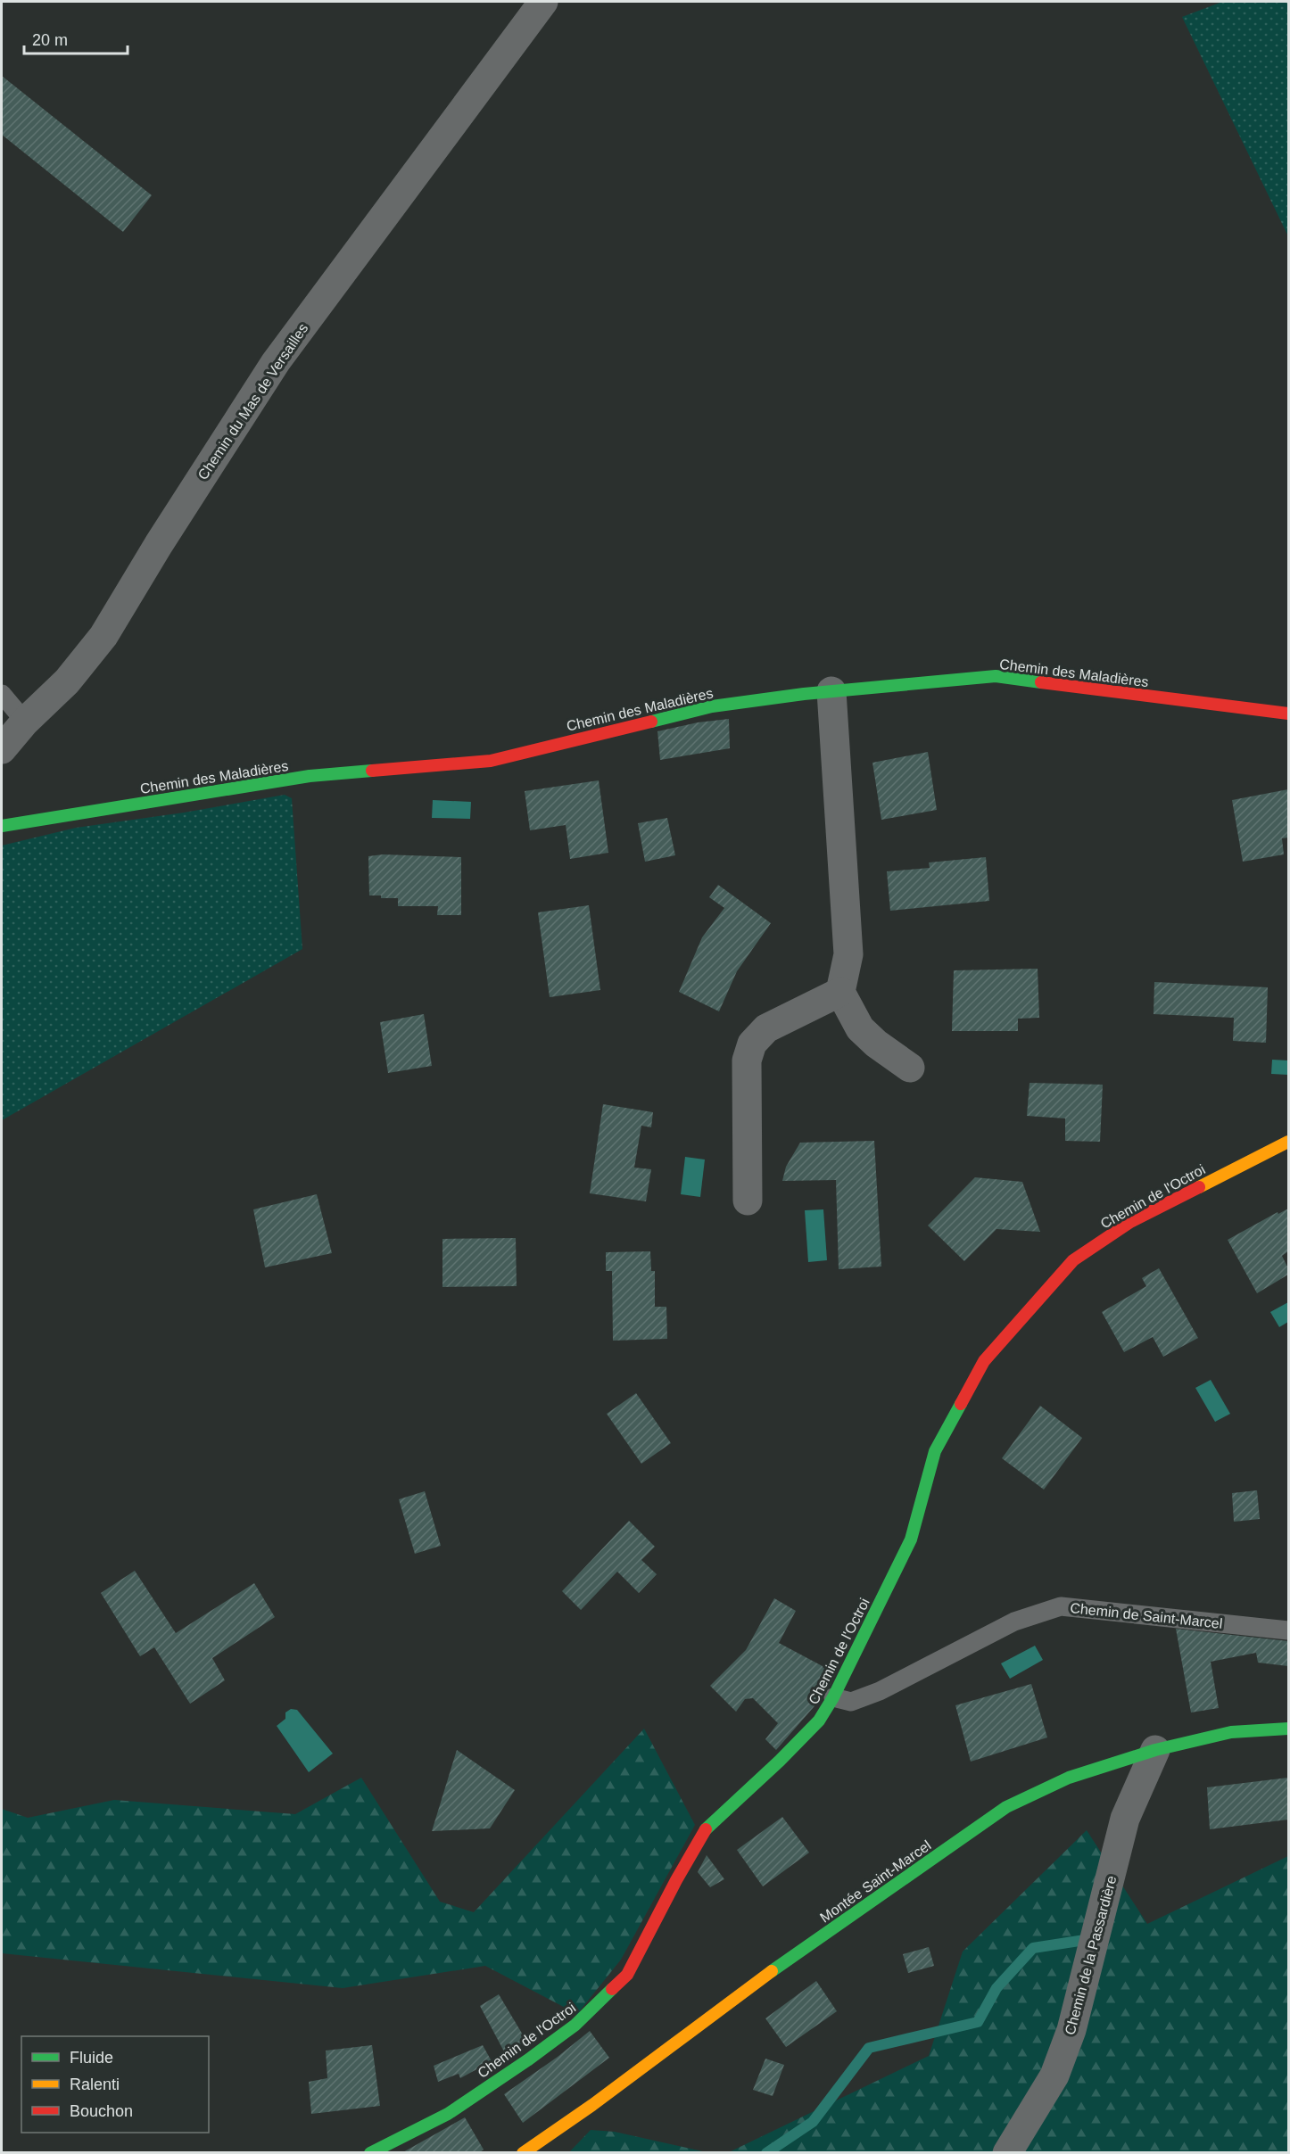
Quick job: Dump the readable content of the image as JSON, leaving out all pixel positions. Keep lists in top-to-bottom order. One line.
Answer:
{"streets":{"street":["Chemin du Mas de Versailles","Chemin des Maladières","Chemin de l'Octroi","Montée Saint-Marcel","Chemin de la Passardière"],"lane":["Chemin de Saint-Marcel"]},"crossings":[["Chemin de l'Octroi","Chemin de Saint-Marcel"],["Montée Saint-Marcel","Chemin de la Passardière"]],"legend":["Fluide","Ralenti","Bouchon"],"scale_bar":"20 m"}
